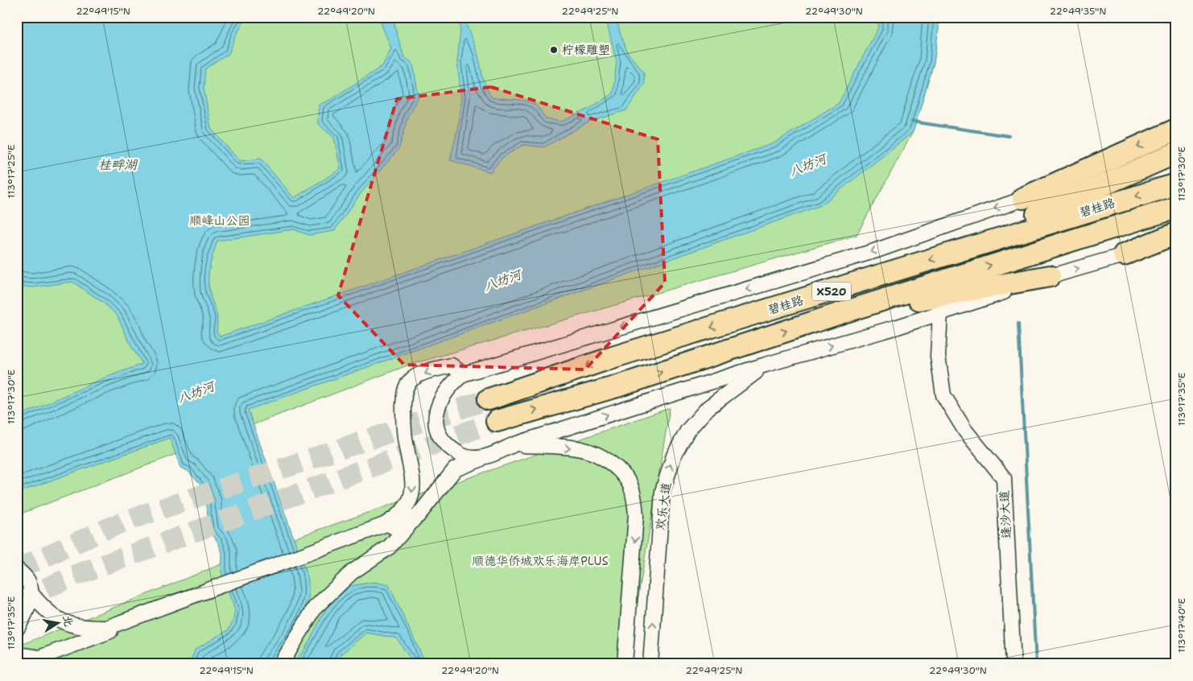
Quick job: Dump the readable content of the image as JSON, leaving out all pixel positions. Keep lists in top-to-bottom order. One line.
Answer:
{"streets":{"highway":["碧桂路","X520"],"street":["欢乐大道","逢沙大道"]},"water":["桂畔湖","八坊河"],"parks":["顺峰山公园","顺德华侨城欢乐海岸PLUS"],"places":["柠檬雕塑"],"north":"right","coordinates":["22°49'15\"N","22°49'20\"N","22°49'25\"N","22°49'30\"N","22°49'35\"N","113°17'25\"E","113°17'30\"E","113°17'35\"E","113°17'40\"E"]}
